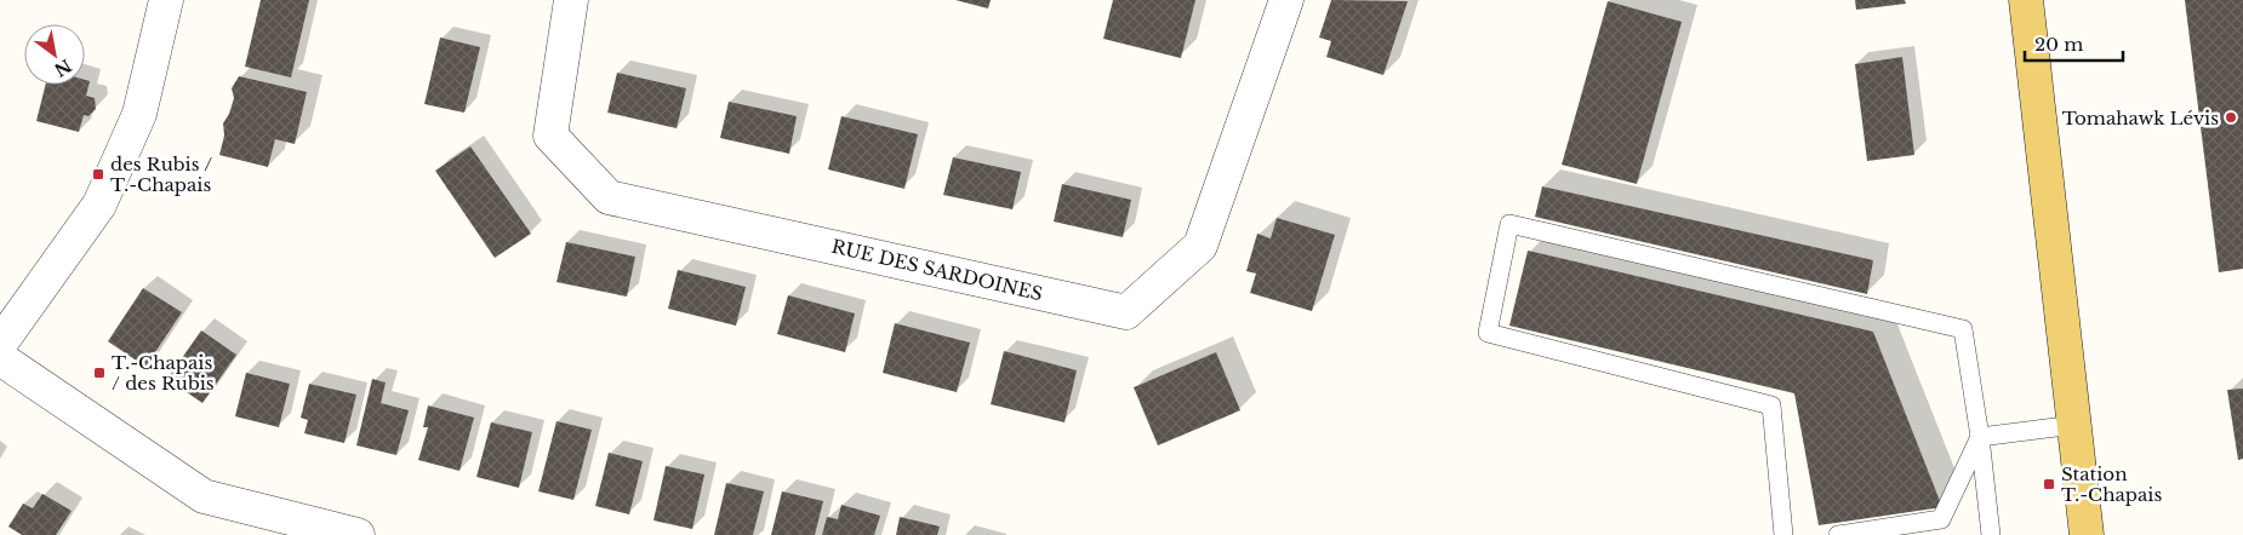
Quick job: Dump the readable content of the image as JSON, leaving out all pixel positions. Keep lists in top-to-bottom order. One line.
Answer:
{"streets":{"street":["RUE DES SARDOINES"]},"places":{"other":["Tomahawk Lévis"],"transit":["des Rubis / T.-Chapais","T.-Chapais / des Rubis","Station T.-Chapais"]},"scale_bar":"20 m","north":"bottom right"}
